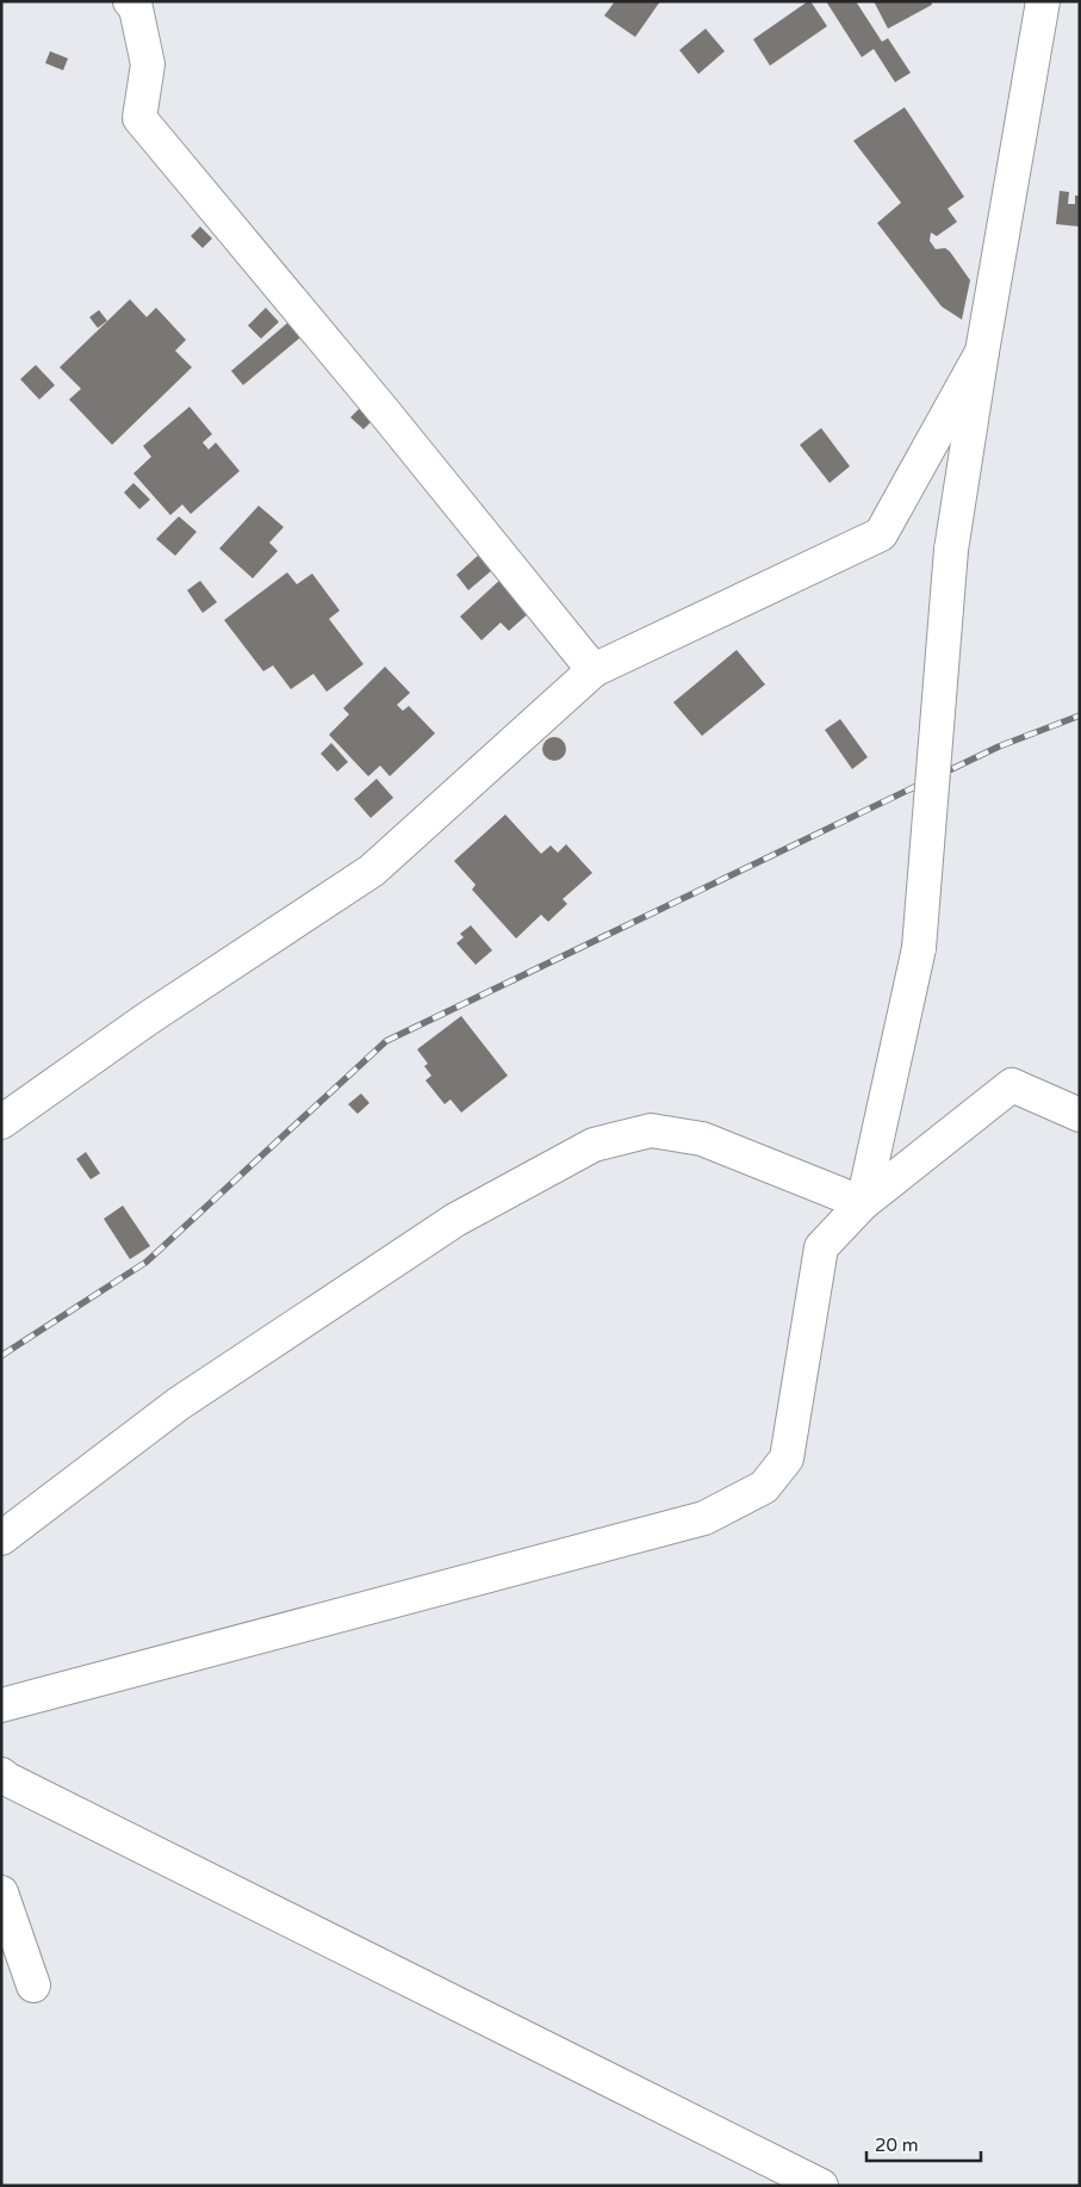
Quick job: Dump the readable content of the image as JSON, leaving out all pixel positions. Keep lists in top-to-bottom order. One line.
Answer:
{"scale_bar":"20 m"}
